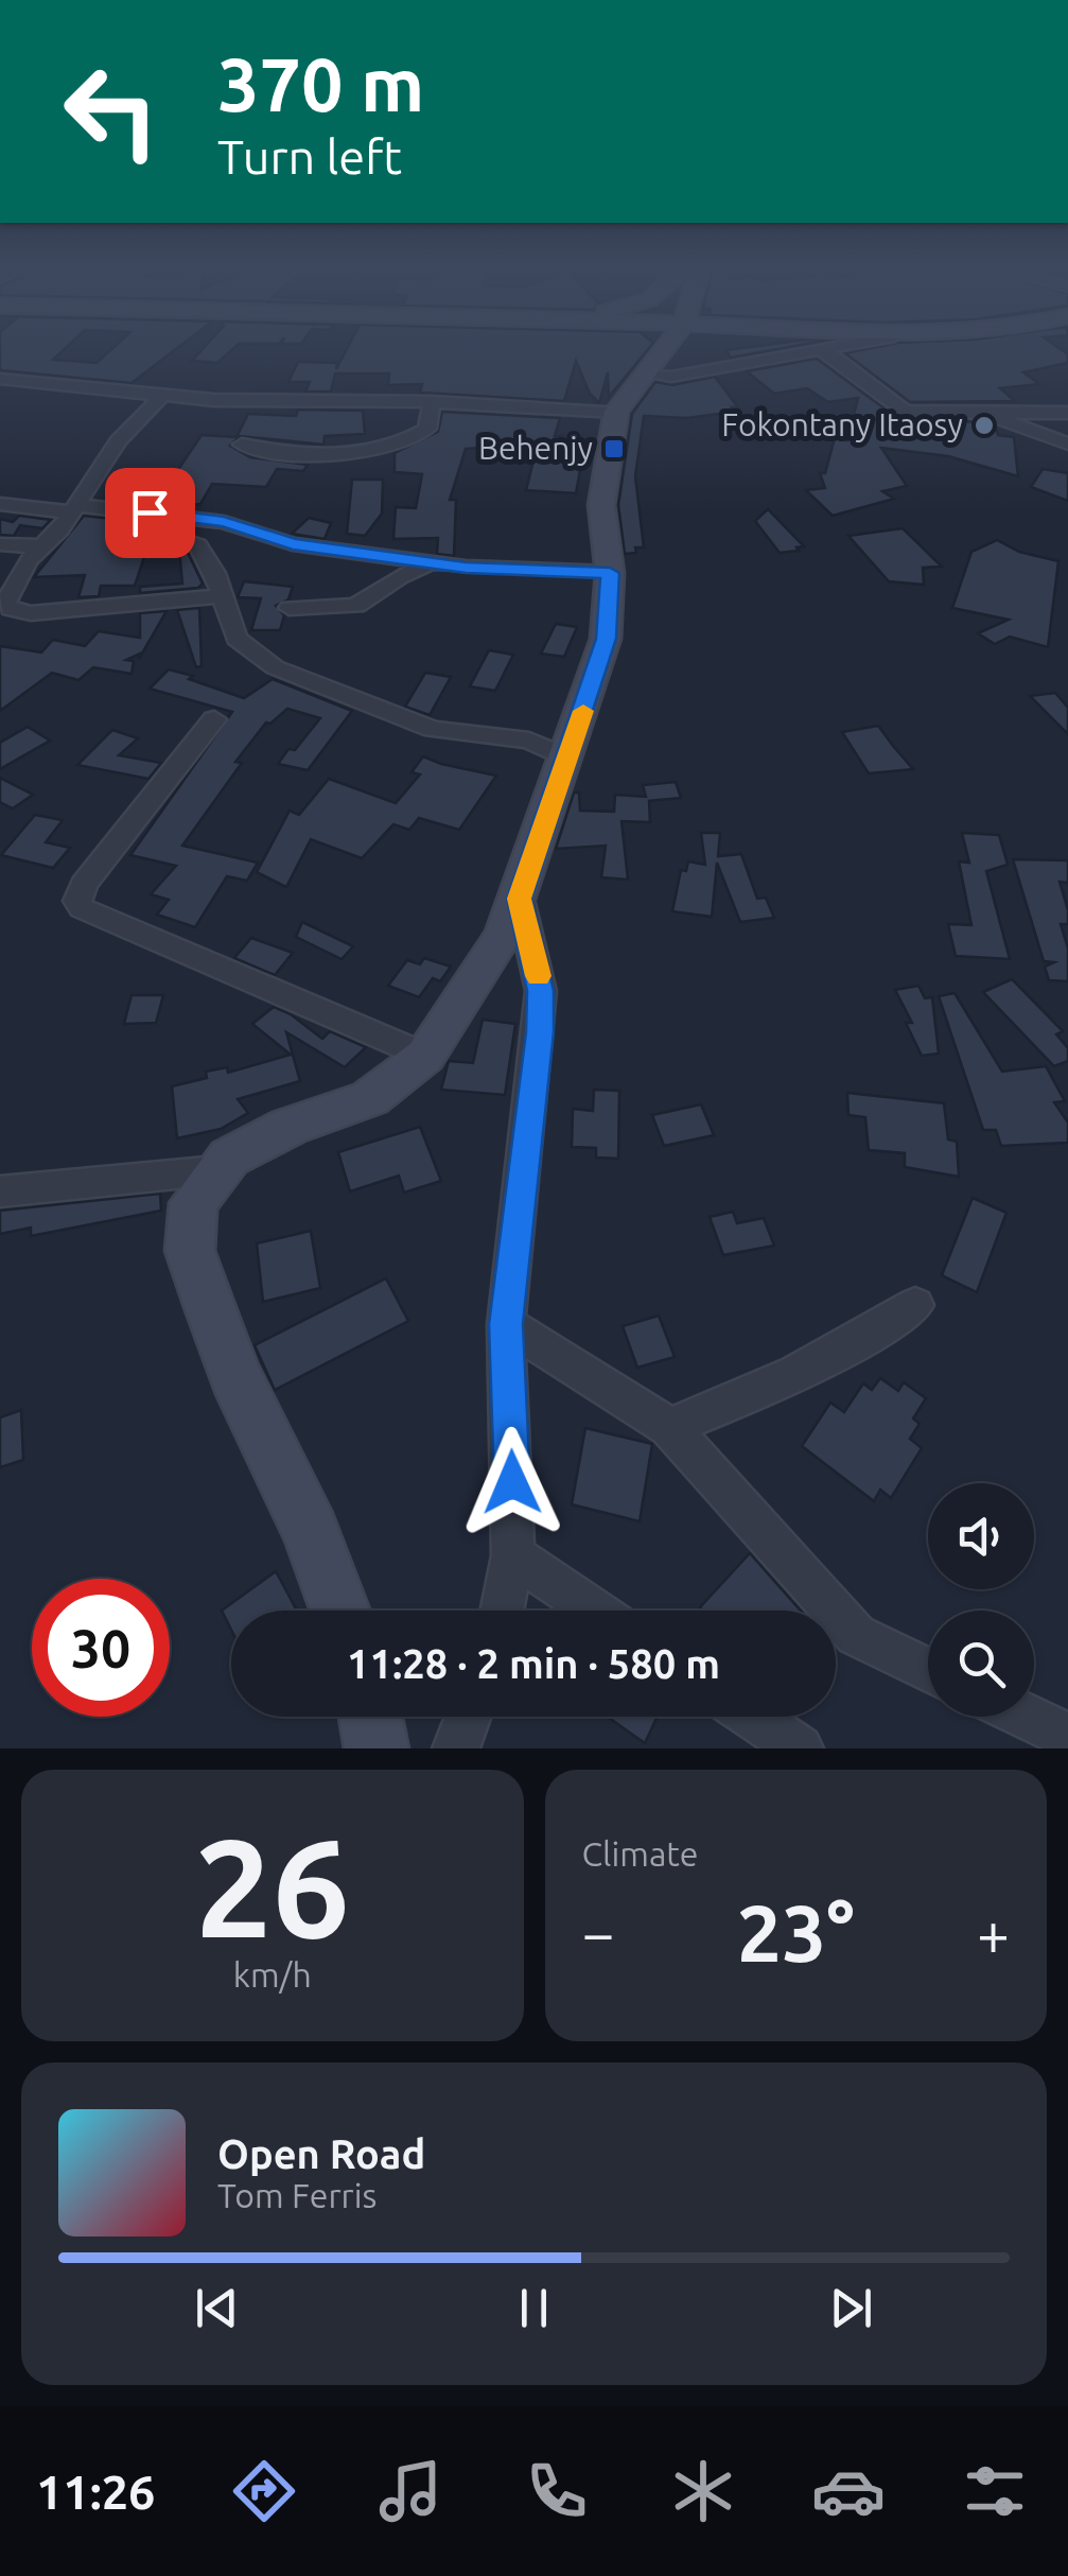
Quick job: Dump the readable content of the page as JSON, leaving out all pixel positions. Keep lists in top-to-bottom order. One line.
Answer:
{"places":{"other":["Fokontany Itaosy"],"transit":["Behenjy"]},"page":{"turn":["370 m","Turn left"],"limit":"30","trip":"11:28 · 2 min · 580 m","tile":[["26","km/h"],"Climate"],"heat":["−","23°","+"],"song":["Open Road","Tom Ferris"],"tabs":"11:26"}}
